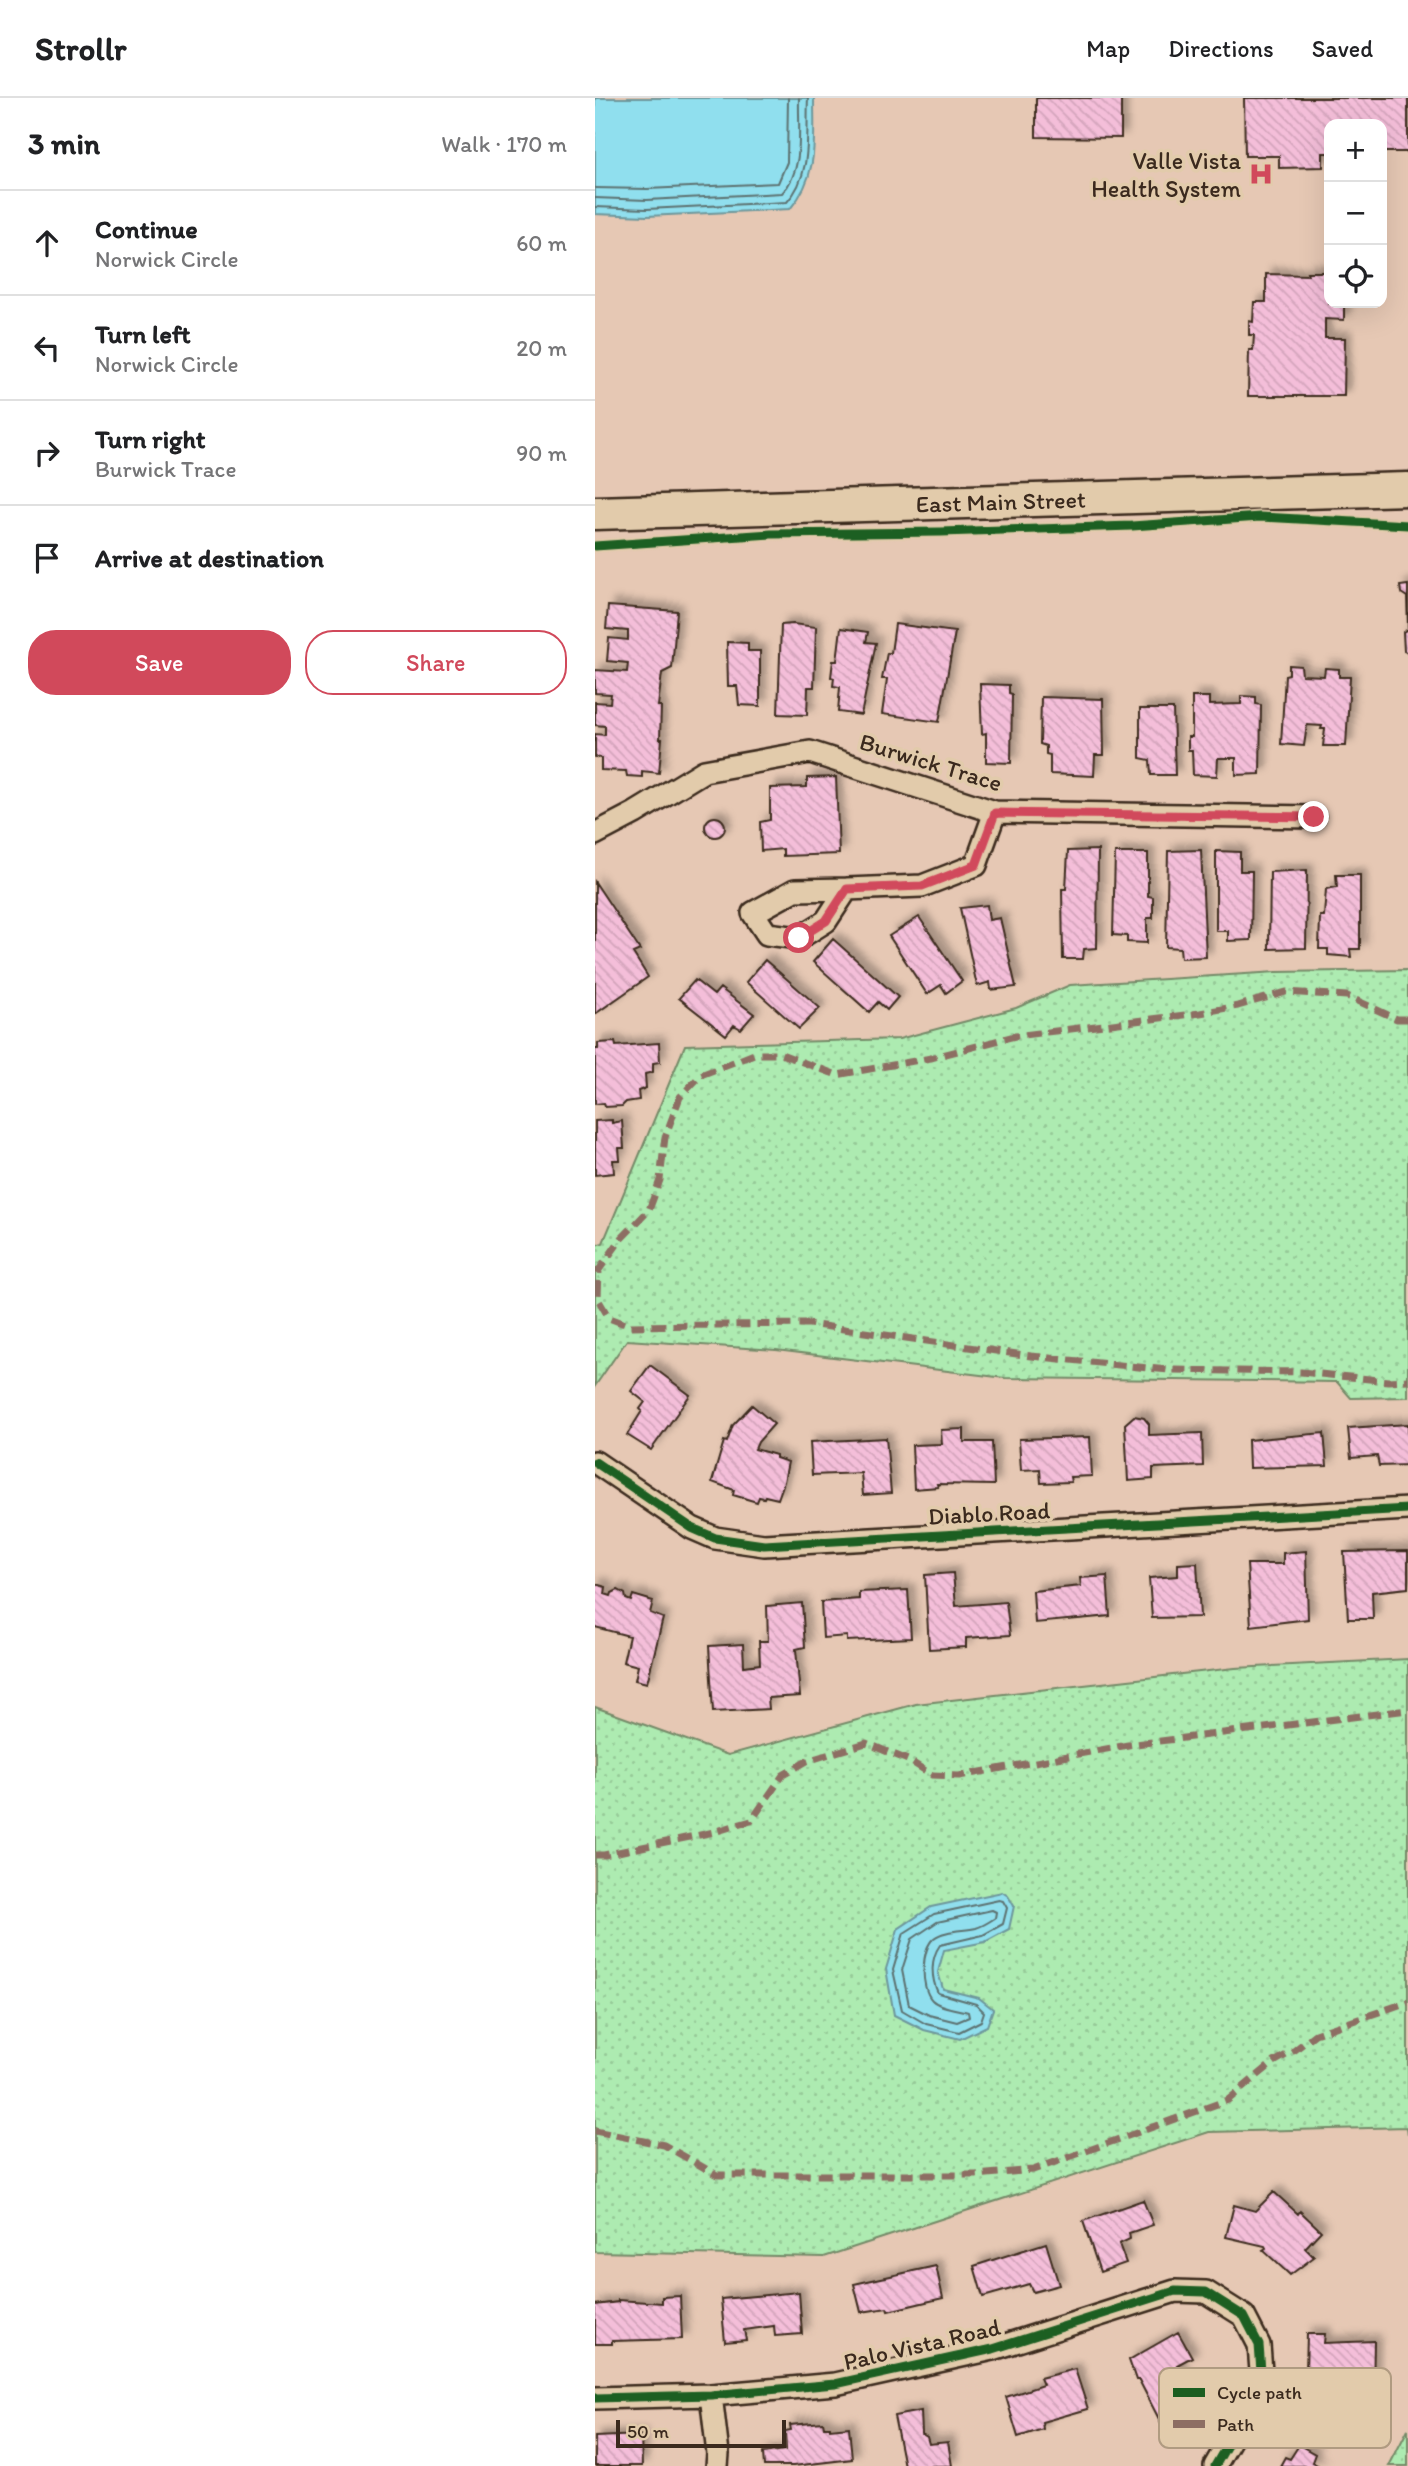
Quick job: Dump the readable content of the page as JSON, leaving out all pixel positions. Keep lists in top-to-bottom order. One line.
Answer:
{"streets":{"main road":["East Main Street"],"street":["Burwick Trace","Diablo Road","Palo Vista Road"]},"places":{"hospital":["Valle Vista Health System"]},"legend":["Cycle path","Path"],"scale_bar":"50 m","page":{"header":"Strollr","nav":["Map","Directions","Saved"],"heading":["3 min","Walk · 170 m"],"map_buttons":["+","−"],"list":[["Continue","Norwick Circle","60 m"],["Turn left","Norwick Circle","20 m"],["Turn right","Burwick Trace","90 m"],"Arrive at destination"],"buttons":["Save","Share"],"scale":"50 m"}}
